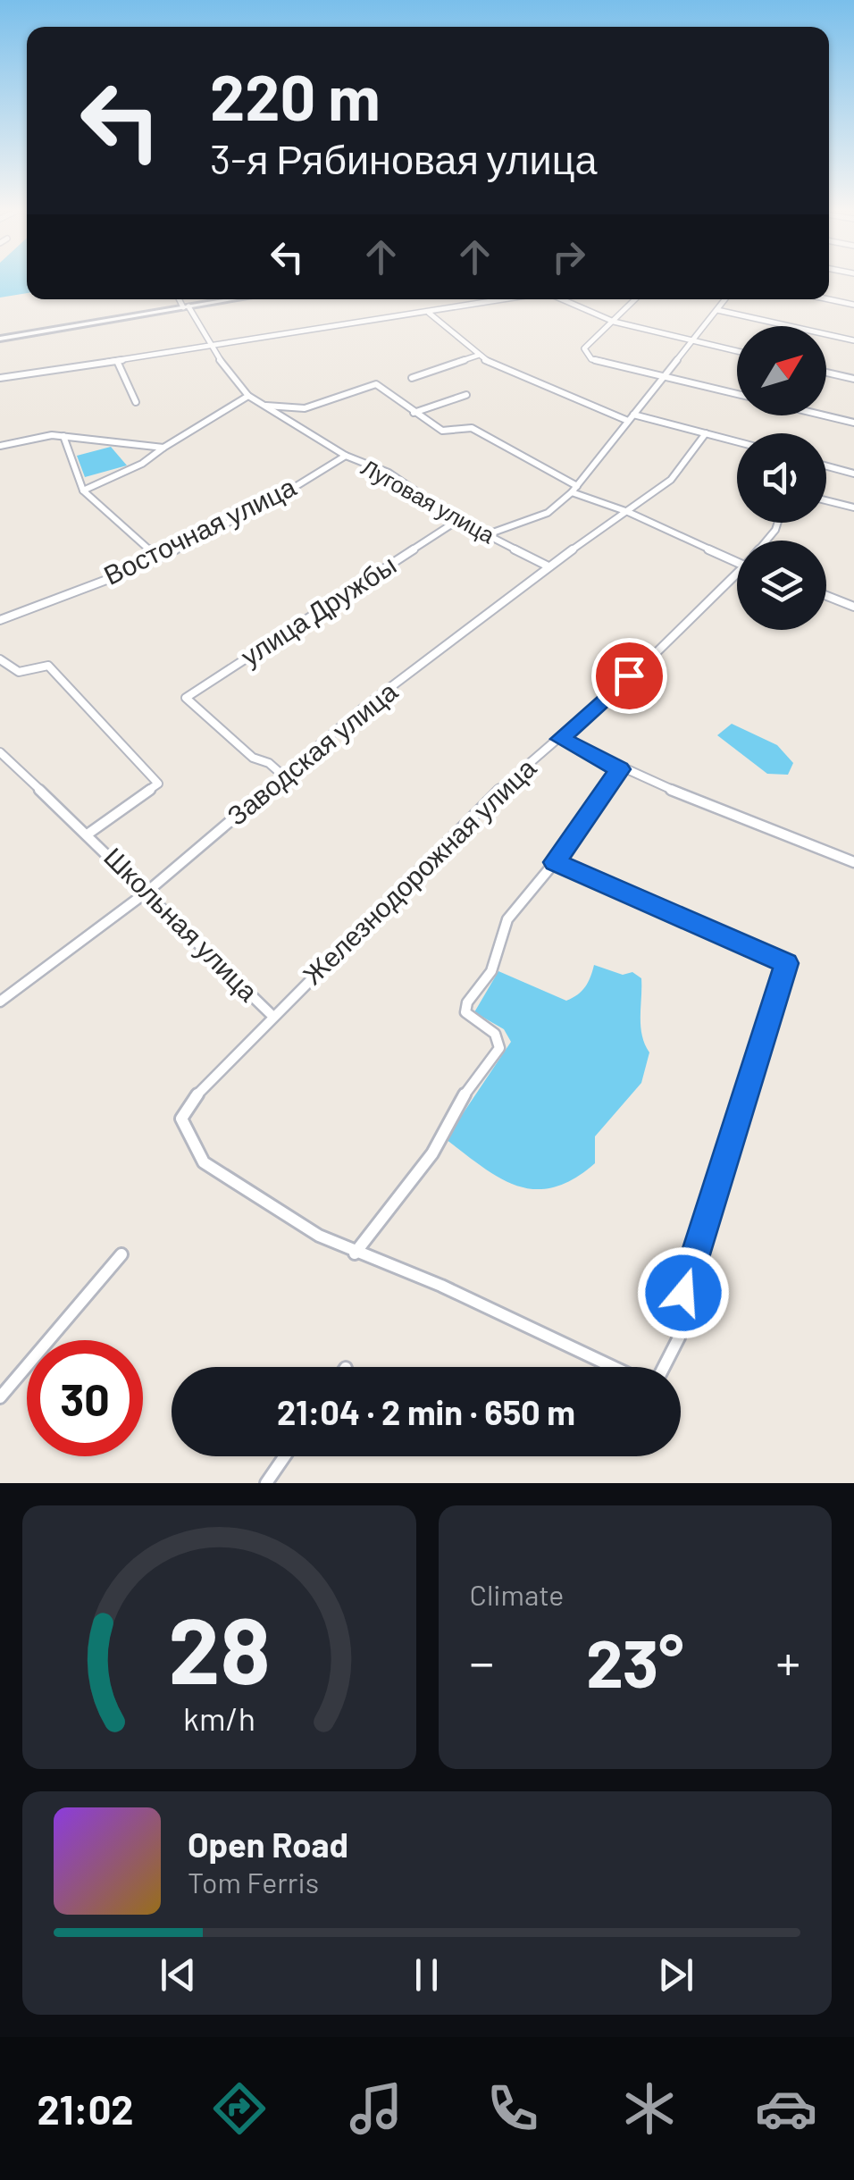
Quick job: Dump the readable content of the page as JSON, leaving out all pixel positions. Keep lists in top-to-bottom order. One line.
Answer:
{"streets":{"street":["Луговая улица","Восточная улица","улица Дружбы","Заводская улица","Железнодорожная улица","Школьная улица"]},"crossings":[["Луговая улица","Восточная улица"],["Луговая улица","улица Дружбы"],["Луговая улица","Заводская улица"],["улица Дружбы","Заводская улица"],["Заводская улица","Школьная улица"],["Железнодорожная улица","Школьная улица"]],"north":"top right","page":{"turn":["220 m","3-я Рябиновая улица"],"limit":"30","trip":"21:04 · 2 min · 650 m","tile":"Climate","heat":["−","23°","+"],"song":["Open Road","Tom Ferris"],"tabs":"21:02","gauge":["28","km/h"]}}
